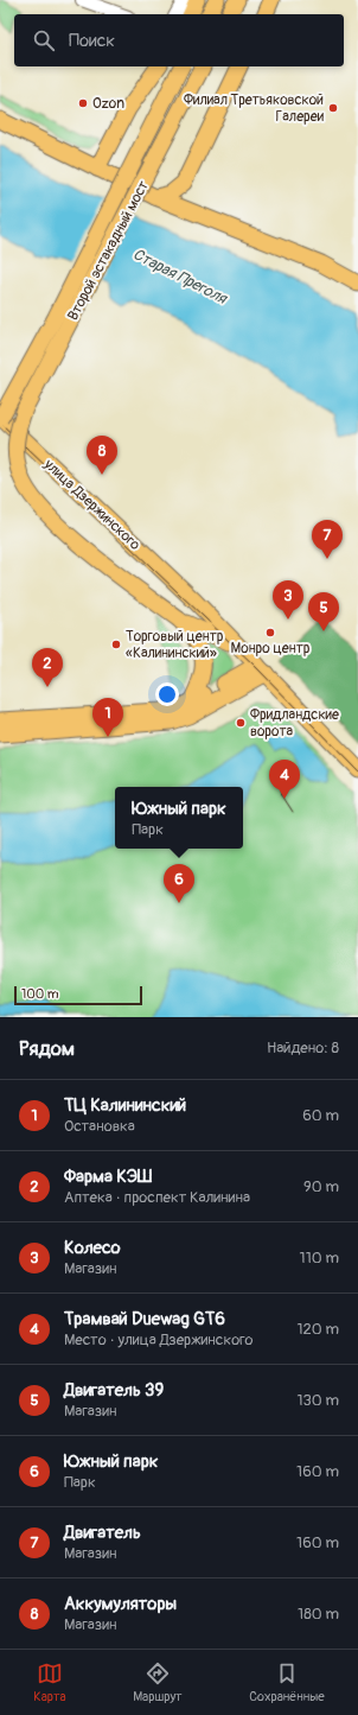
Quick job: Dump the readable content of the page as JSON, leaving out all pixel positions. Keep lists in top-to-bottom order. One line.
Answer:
{"streets":{"main road":["Второй эстакадный мост","улица Дзержинского"]},"crossings":[["Второй эстакадный мост","улица Дзержинского"]],"water":["Старая Преголя"],"places":["Ozon","Филиал Третьяковской Галереи","Монро центр","Торговый центр «Калининский»","Фридландские ворота"],"scale_bar":"100 m","page":{"search":"Поиск","pins":["8","7","3","5","2","1","4","6"],"popup":["Южный парк","Парк"],"scale":"100 m","heading":["Рядом","Найдено: 8"],"list":[{"mark":"1","name":"ТЦ Калининский","note":"Остановка","value":"60 m"},{"mark":"2","name":"Фарма КЭШ","note":"Аптека · проспект Калинина","value":"90 m"},{"mark":"3","name":"Колесо","note":"Магазин","value":"110 m"},{"mark":"4","name":"Трамвай Duewag GT6","note":"Место · улица Дзержинского","value":"120 m"},{"mark":"5","name":"Двигатель 39","note":"Магазин","value":"130 m"},{"mark":"6","name":"Южный парк","note":"Парк","value":"160 m"},{"mark":"7","name":"Двигатель","note":"Магазин","value":"160 m"},{"mark":"8","name":"Аккумуляторы","note":"Магазин","value":"180 m"}],"nav":["Карта","Маршрут","Сохранённые"]}}
